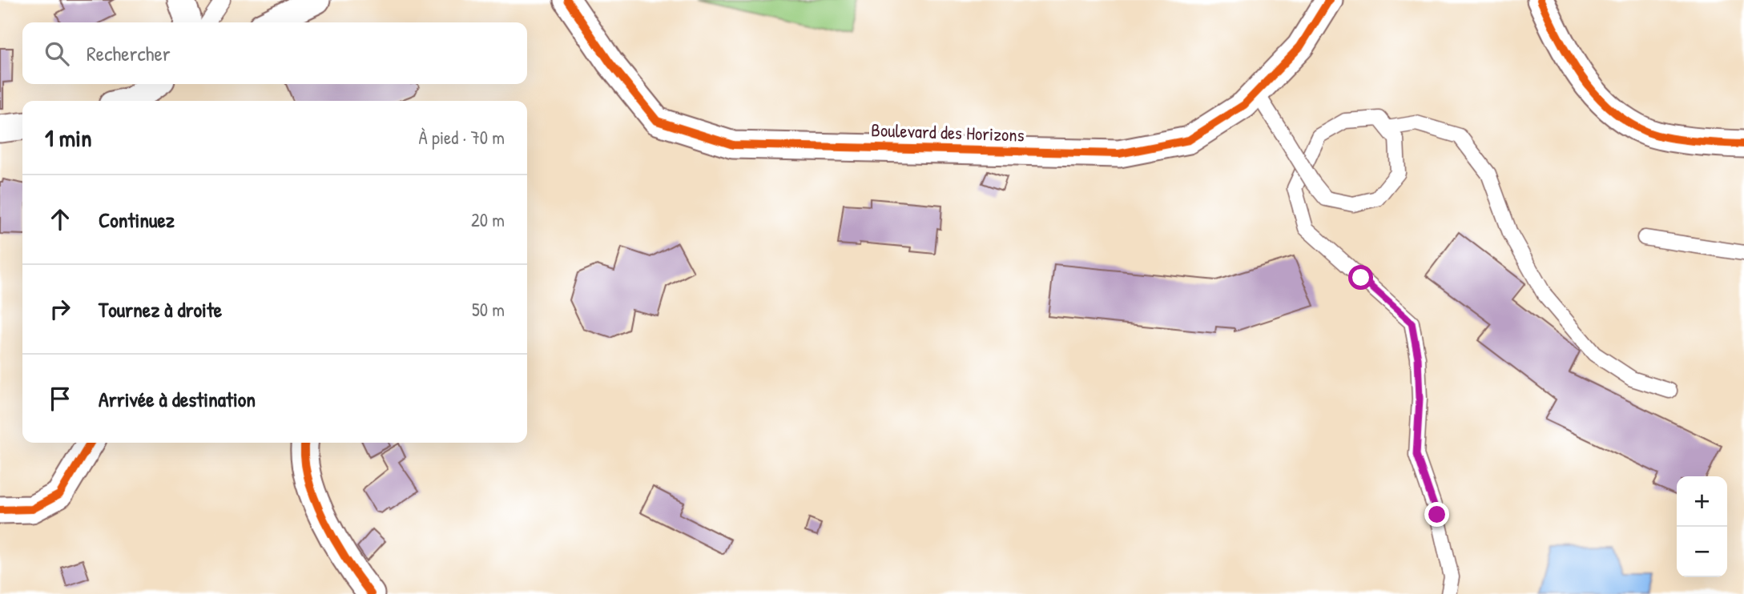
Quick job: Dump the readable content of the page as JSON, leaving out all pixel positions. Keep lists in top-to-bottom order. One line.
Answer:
{"streets":{"street":["Boulevard des Horizons"]},"page":{"search":"Rechercher","heading":["1 min","À pied · 70 m"],"list":[["Continuez","20 m"],["Tournez à droite","50 m"],"Arrivée à destination"],"map_buttons":["+","−"]}}
